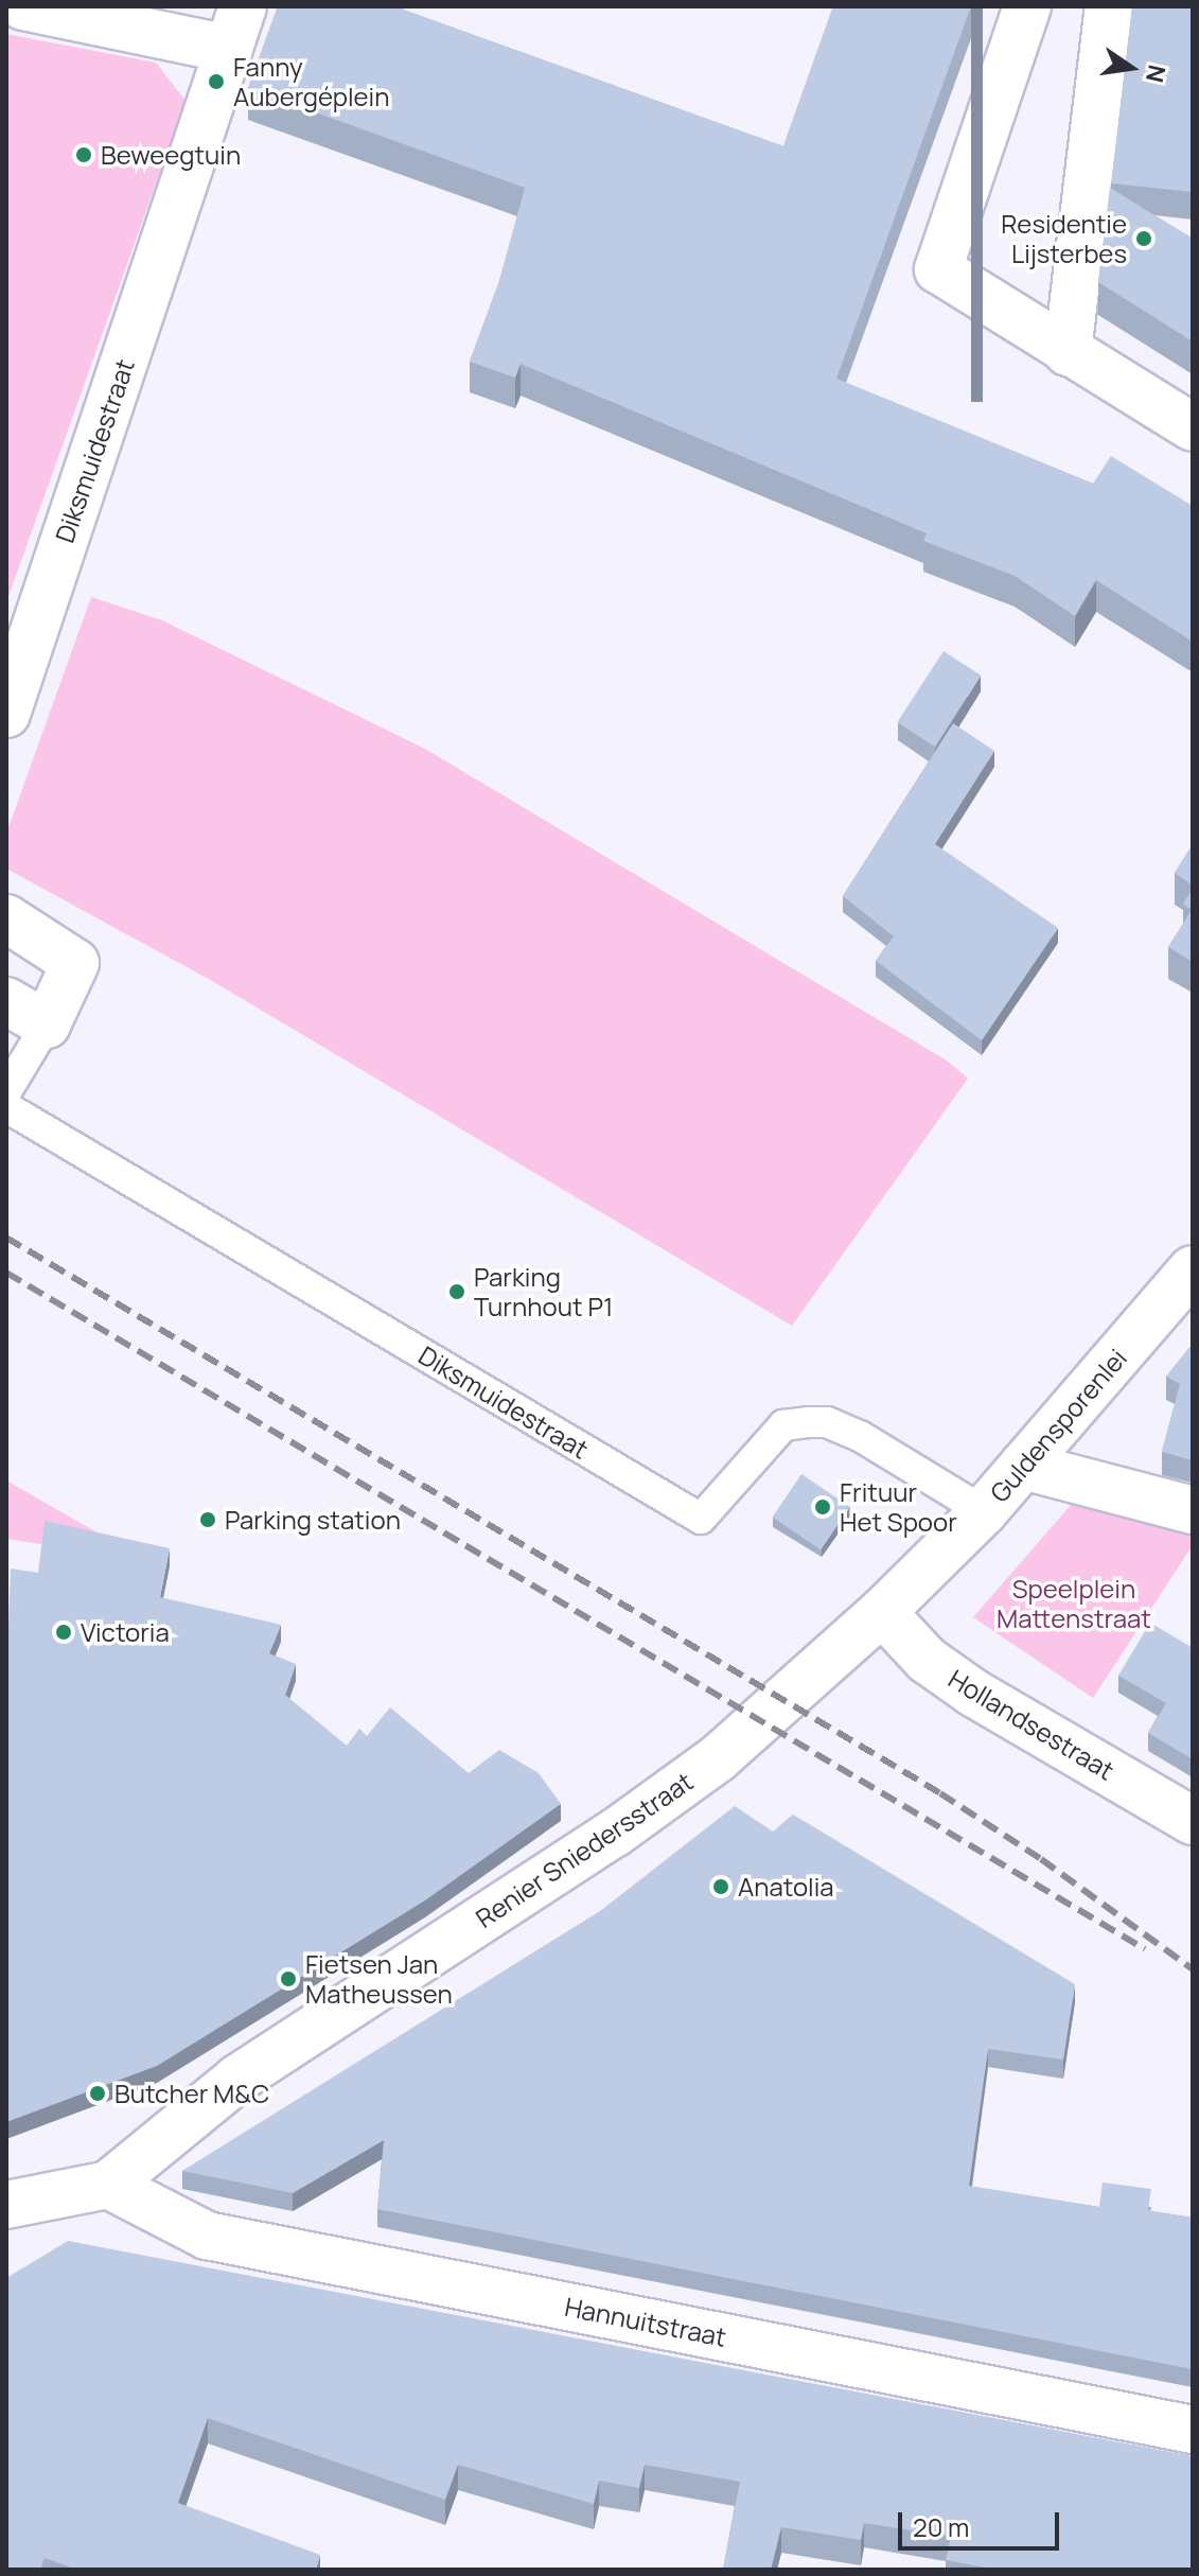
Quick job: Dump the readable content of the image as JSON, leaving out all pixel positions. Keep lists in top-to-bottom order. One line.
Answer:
{"streets":{"street":["Diksmuidestraat","Guldensporenlei","Hollandsestraat","Renier Sniedersstraat","Hannuitstraat"]},"crossings":[["Diksmuidestraat","Guldensporenlei"],["Guldensporenlei","Hollandsestraat"],["Guldensporenlei","Renier Sniedersstraat"],["Hollandsestraat","Renier Sniedersstraat"],["Renier Sniedersstraat","Hannuitstraat"]],"parks":["Speelplein Mattenstraat"],"places":["Fanny Aubergéplein","Beweegtuin","Residentie Lijsterbes","Parking Turnhout P1","Frituur Het Spoor","Parking station","Victoria","Anatolia","Fietsen Jan Matheussen","Butcher M&C"],"scale_bar":"20 m","north":"right"}
